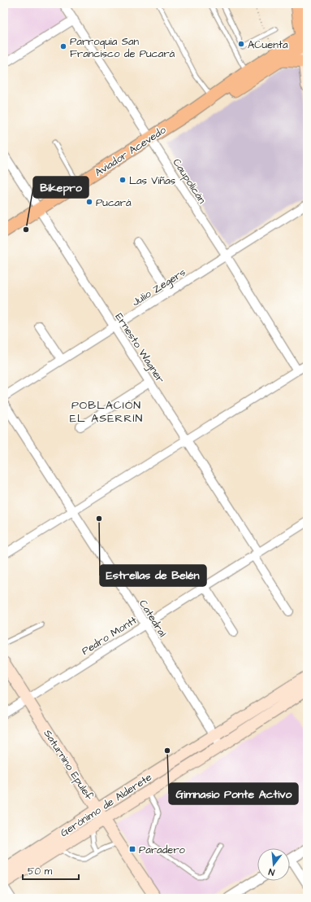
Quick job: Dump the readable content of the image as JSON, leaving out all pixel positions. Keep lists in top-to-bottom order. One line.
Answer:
{"streets":{"main road":["Aviador Acevedo","Saturnino Epulef","Gerónimo de Alderete"],"street":["Caupolicán","Julio Zegers","Ernesto Wagner","Catedral","Pedro Montt"]},"crossings":[["Aviador Acevedo","Caupolicán"],["Aviador Acevedo","Ernesto Wagner"],["Caupolicán","Julio Zegers"],["Julio Zegers","Ernesto Wagner"],["Ernesto Wagner","Pedro Montt"],["Catedral","Pedro Montt"],["Catedral","Gerónimo de Alderete"],["Pedro Montt","Saturnino Epulef"],["Saturnino Epulef","Gerónimo de Alderete"]],"districts":["POBLACIÓN EL ASERRÍN"],"places":{"other":["ACuenta","Parroquia San Francisco de Pucará","Las Viñas","Pucará","Bikepro","Estrellas de Belén","Gimnasio Ponte Activo"],"transit":["Paradero"]},"scale_bar":"50 m","north":"bottom"}
